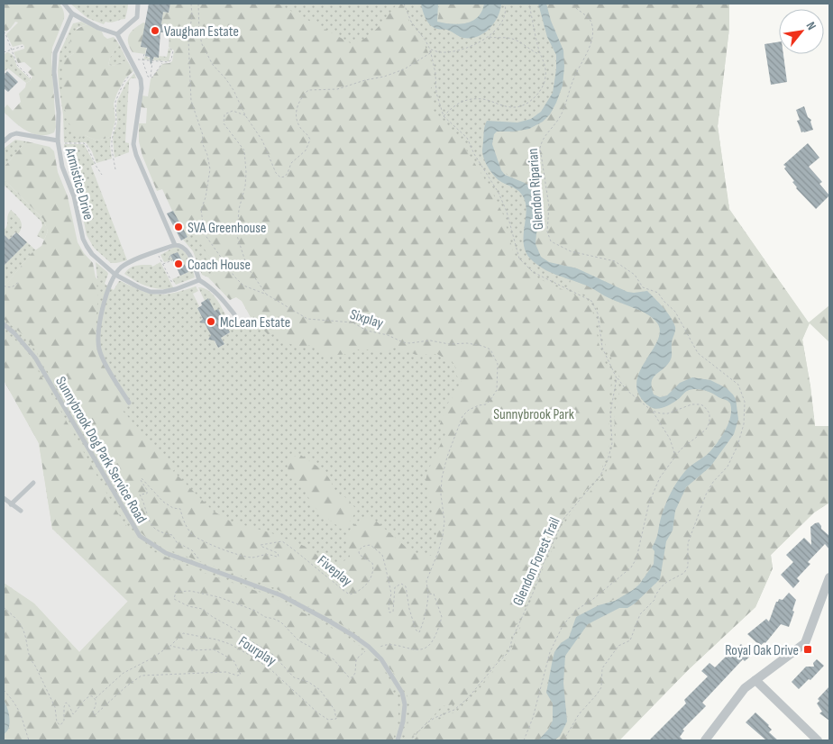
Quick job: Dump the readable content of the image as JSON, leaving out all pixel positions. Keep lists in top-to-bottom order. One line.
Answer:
{"streets":{"lane":["Armistice Drive","Sunnybrook Dog Park Service Road"],"path":["Glendon Riparian","Sixplay","Glendon Forest Trail","Fiveplay","Fourplay"]},"crossings":[["Sixplay","Fiveplay"],["Sunnybrook Dog Park Service Road","Fiveplay"],["Sunnybrook Dog Park Service Road","Fourplay"]],"parks":["Sunnybrook Park"],"places":{"other":["Vaughan Estate","SVA Greenhouse","Coach House","McLean Estate"],"transit":["Royal Oak Drive"]},"north":"top right"}
